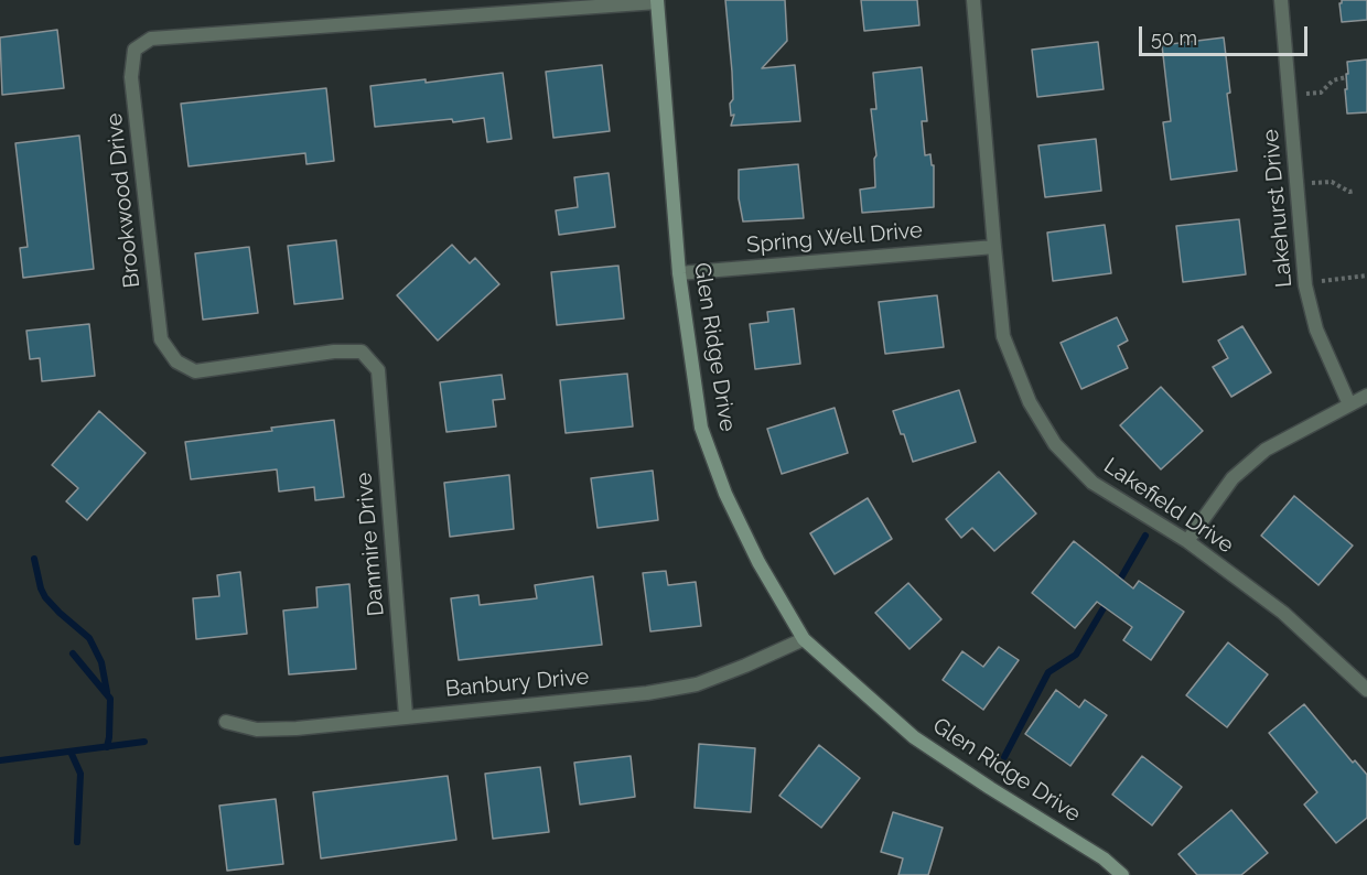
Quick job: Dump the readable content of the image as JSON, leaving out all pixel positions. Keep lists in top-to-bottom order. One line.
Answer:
{"streets":{"street":["Brookwood Drive","Lakehurst Drive","Spring Well Drive","Glen Ridge Drive","Lakefield Drive","Danmire Drive","Banbury Drive"]},"crossings":[["Brookwood Drive","Glen Ridge Drive"],["Brookwood Drive","Danmire Drive"],["Spring Well Drive","Glen Ridge Drive"],["Spring Well Drive","Lakefield Drive"],["Glen Ridge Drive","Banbury Drive"],["Danmire Drive","Banbury Drive"]],"scale_bar":"50 m"}
